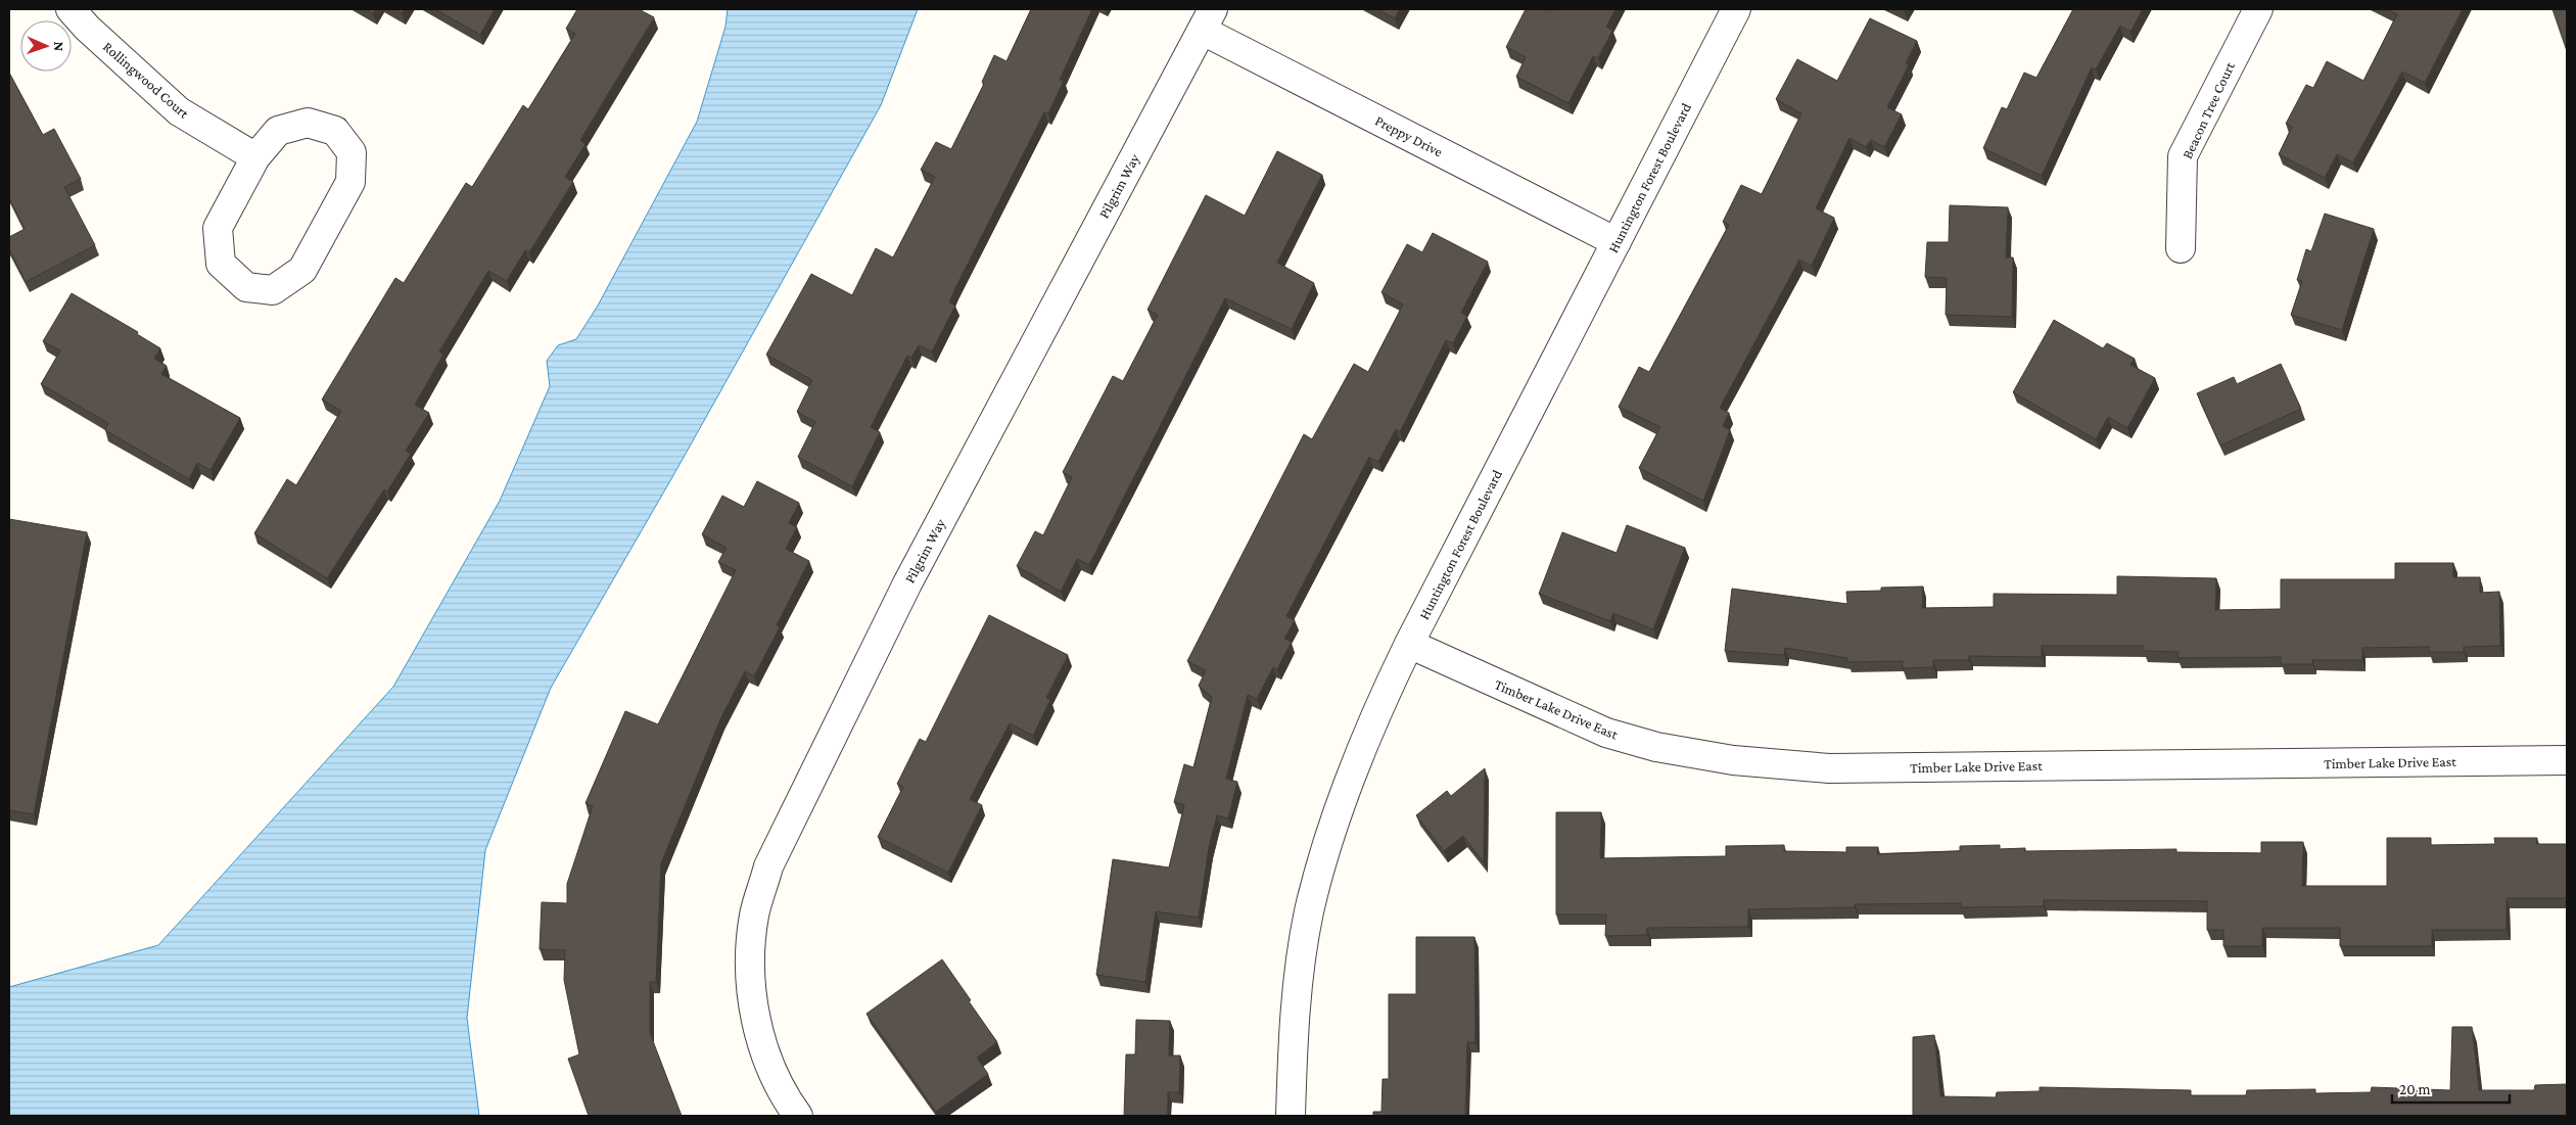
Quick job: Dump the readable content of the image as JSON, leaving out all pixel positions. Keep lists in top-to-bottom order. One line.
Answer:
{"streets":{"street":["Rollingwood Court","Beacon Tree Court","Preppy Drive","Huntington Forest Boulevard","Pilgrim Way","Timber Lake Drive East"]},"crossings":[["Preppy Drive","Huntington Forest Boulevard"],["Preppy Drive","Pilgrim Way"],["Huntington Forest Boulevard","Timber Lake Drive East"]],"scale_bar":"20 m","north":"right"}
